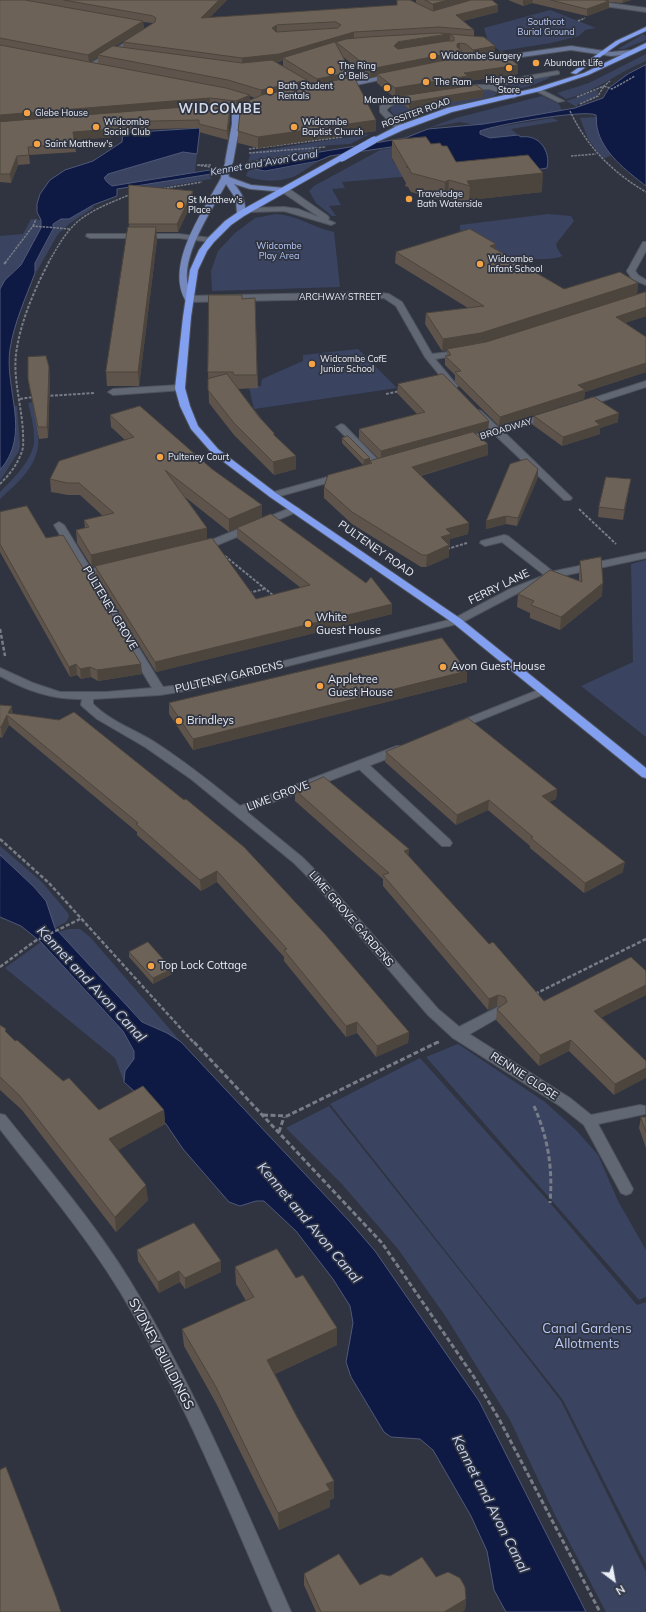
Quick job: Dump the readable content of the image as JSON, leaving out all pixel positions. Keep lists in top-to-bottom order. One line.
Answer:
{"streets":{"highway":["ROSSITER ROAD","PULTENEY ROAD"],"street":["ARCHWAY STREET","BROADWAY","FERRY LANE","PULTENEY GROVE","PULTENEY GARDENS","LIME GROVE","LIME GROVE GARDENS","RENNIE CLOSE","SYDNEY BUILDINGS"]},"crossings":[["ROSSITER ROAD","PULTENEY ROAD"],["ARCHWAY STREET","PULTENEY ROAD"],["PULTENEY ROAD","FERRY LANE"],["PULTENEY ROAD","PULTENEY GARDENS"],["FERRY LANE","PULTENEY GARDENS"],["PULTENEY GROVE","PULTENEY GARDENS"],["PULTENEY GARDENS","LIME GROVE"],["LIME GROVE","LIME GROVE GARDENS"],["LIME GROVE GARDENS","RENNIE CLOSE"]],"districts":["WIDCOMBE"],"water":["Kennet and Avon Canal"],"parks":["Southcot Burial Ground","Widcombe Play Area","Canal Gardens Allotments"],"places":["Widcombe Surgery","Abundant Life","High Street Store","The Ring o' Bells","The Ram","Manhattan","Bath Student Rentals","Glebe House","Widcombe Social Club","Widcombe Baptist Church","Saint Matthew's","Travelodge Bath Waterside","St Matthew's Place","Widcombe Infant School","Widcombe CofE Junior School","Pulteney Court","White Guest House","Avon Guest House","Appletree Guest House","Brindleys","Top Lock Cottage"],"north":"bottom right"}
